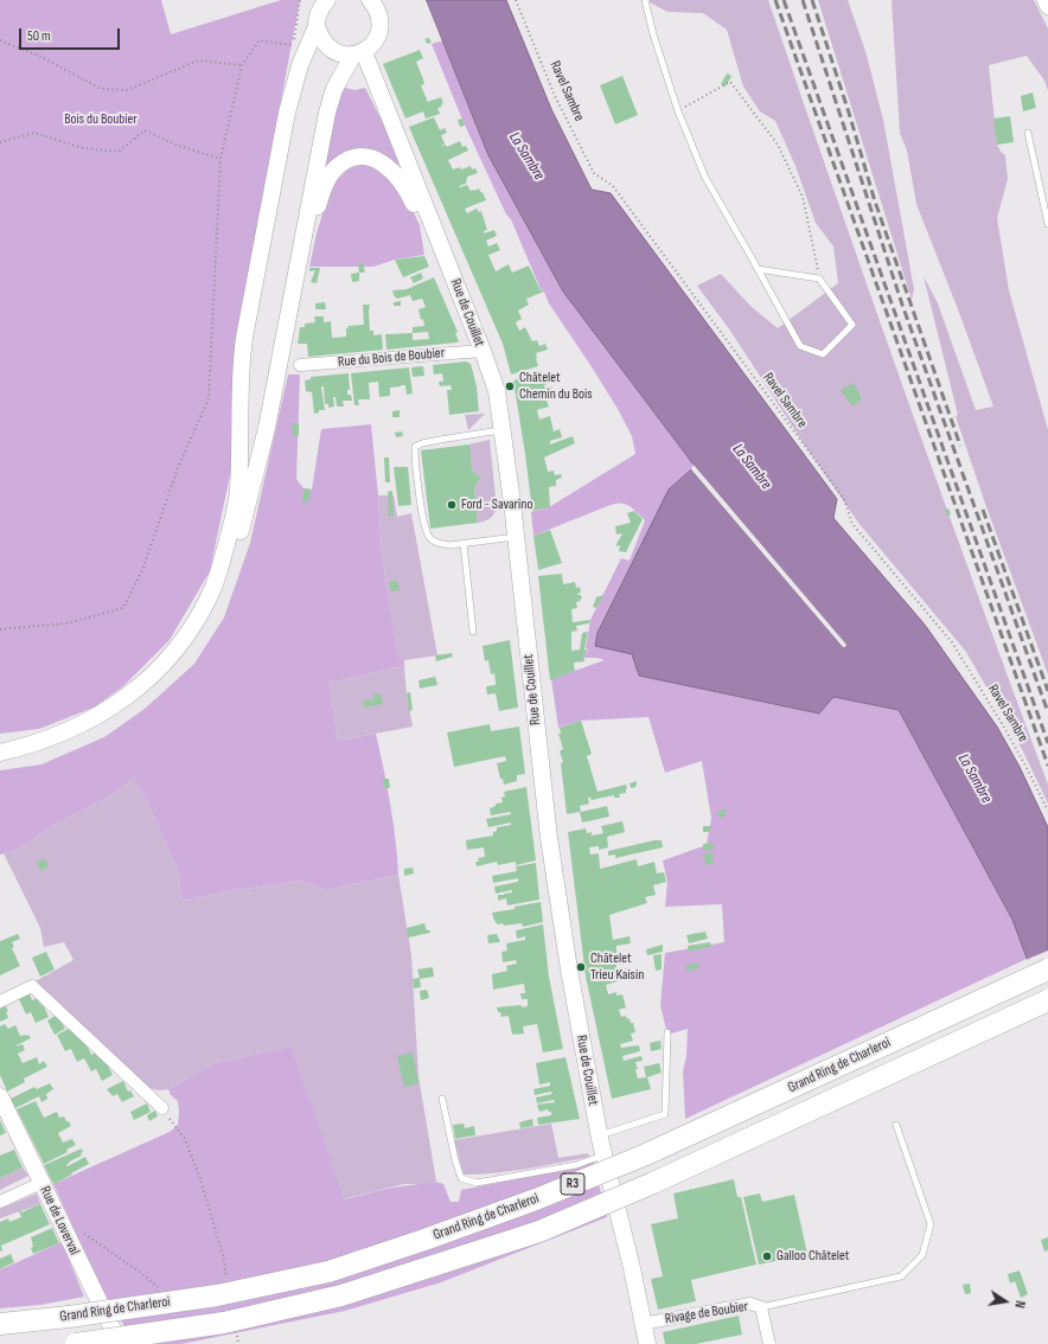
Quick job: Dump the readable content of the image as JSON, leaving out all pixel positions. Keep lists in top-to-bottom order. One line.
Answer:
{"streets":{"highway":["Grand Ring de Charleroi","R3"],"main road":["Rue de Couillet","Rue de Loverval"],"street":["Rue du Bois de Boubier","Rivage de Boubier"],"path":["Ravel Sambre"]},"crossings":[["Rue de Couillet","Rue du Bois de Boubier"],["Rue de Couillet","Rivage de Boubier"]],"water":["La Sambre"],"parks":["Bois du Boubier"],"places":["Châtelet Chemin du Bois","Ford - Savarino","Châtelet Trieu Kaisin","Galloo Châtelet"],"scale_bar":"50 m","north":"right"}
